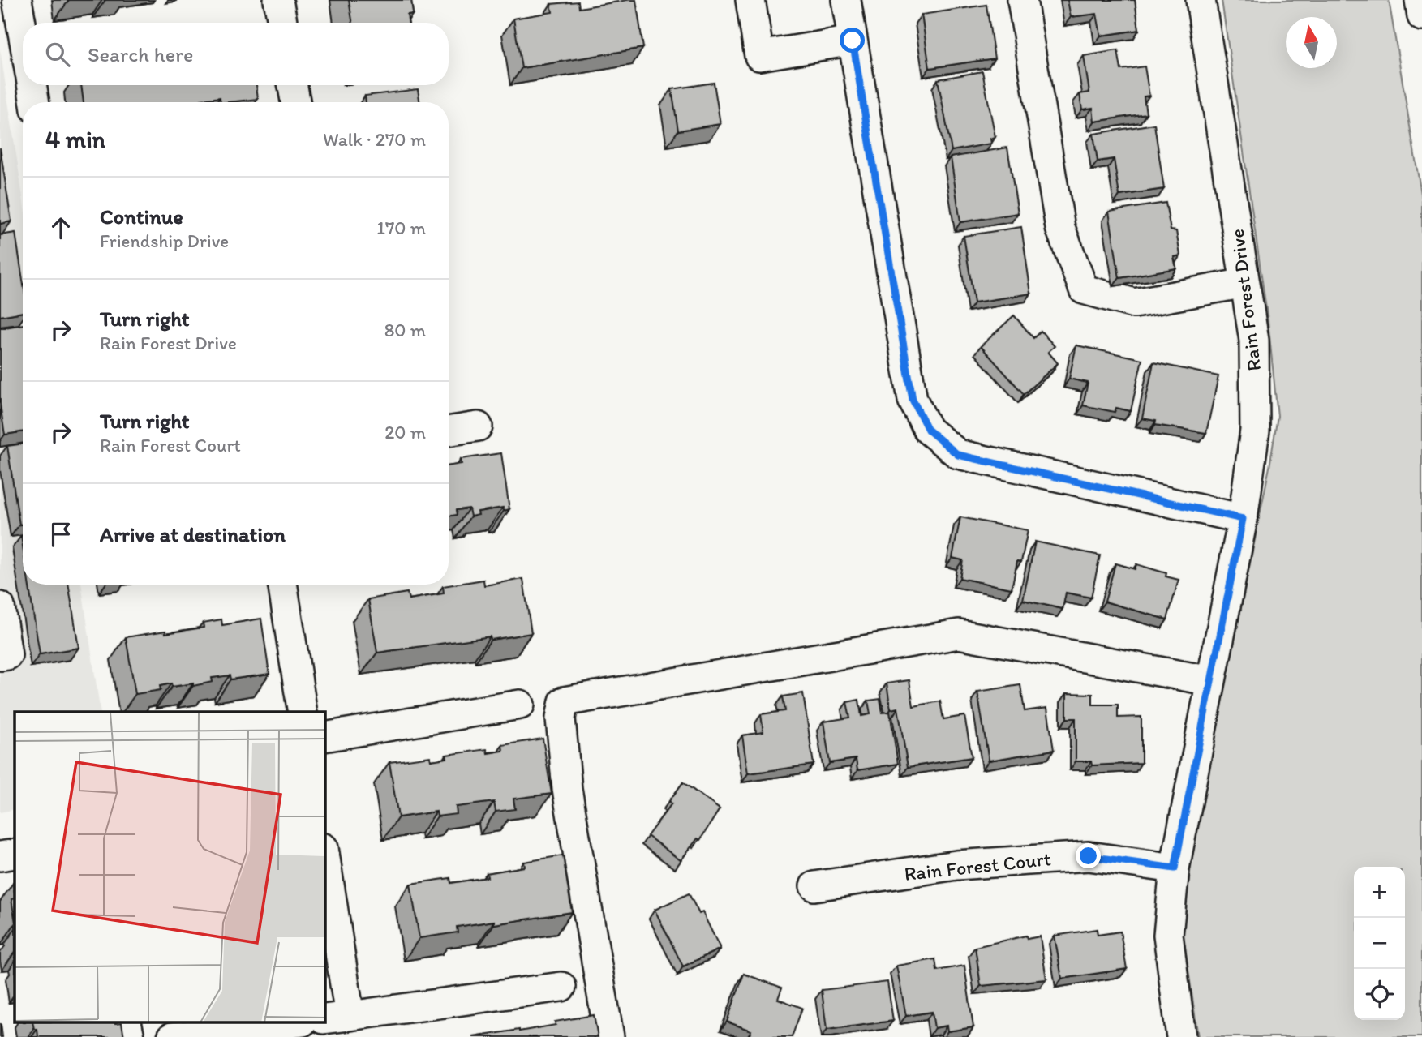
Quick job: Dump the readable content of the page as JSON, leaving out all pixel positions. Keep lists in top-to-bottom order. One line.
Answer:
{"streets":{"street":["Rain Forest Drive","Rain Forest Court"]},"crossings":[["Rain Forest Drive","Rain Forest Court"]],"north":"top","page":{"search":"Search here","heading":["4 min","Walk · 270 m"],"list":[["Continue","Friendship Drive","170 m"],["Turn right","Rain Forest Drive","80 m"],["Turn right","Rain Forest Court","20 m"],"Arrive at destination"],"map_buttons":["+","−"]}}
